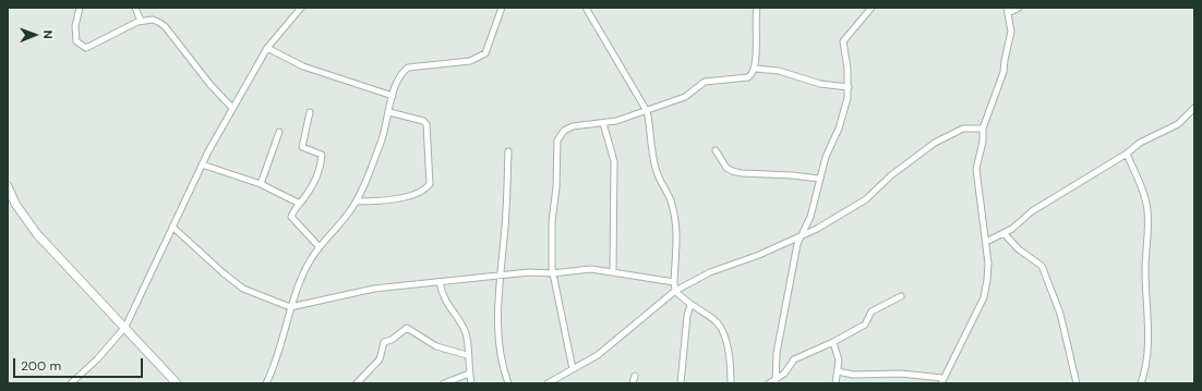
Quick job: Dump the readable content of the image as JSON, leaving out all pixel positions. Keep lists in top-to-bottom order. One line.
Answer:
{"scale_bar":"200 m","north":"right"}
